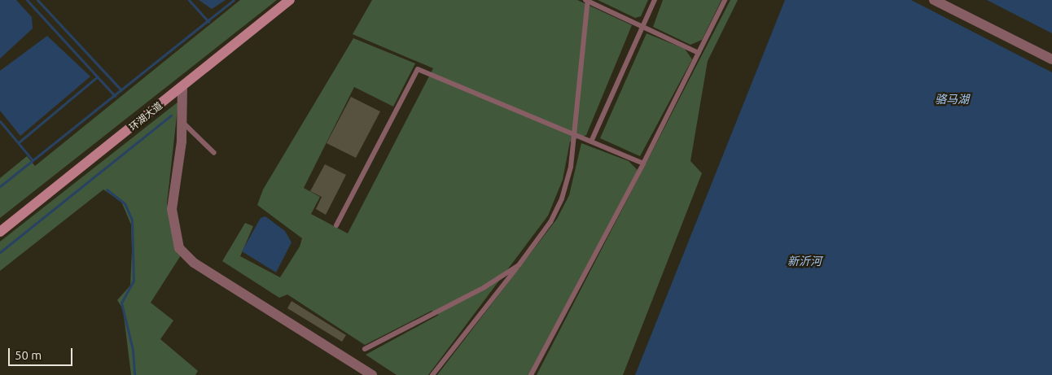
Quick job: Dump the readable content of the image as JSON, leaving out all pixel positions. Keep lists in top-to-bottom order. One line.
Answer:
{"streets":{"main road":["环湖大道"]},"water":["骆马湖","新沂河"],"scale_bar":"50 m"}
